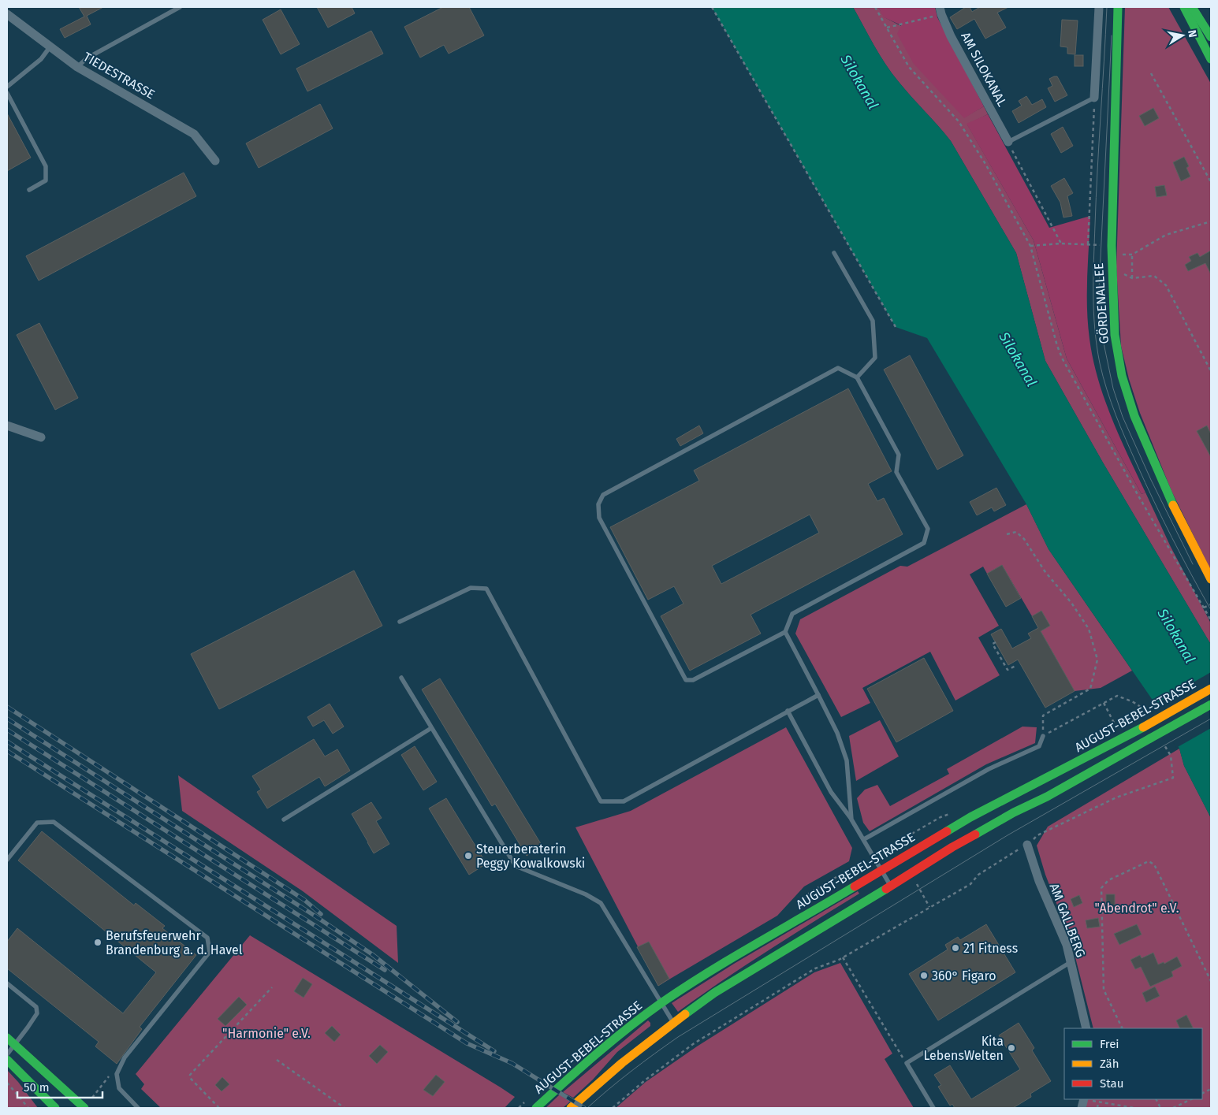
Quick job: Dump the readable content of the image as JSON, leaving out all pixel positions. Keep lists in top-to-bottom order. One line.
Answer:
{"streets":{"main road":["GÖRDENALLEE","AUGUST-BEBEL-STRASSE"],"street":["AM SILOKANAL","TIEDESTRASSE","AM GALLBERG"]},"water":["Silokanal"],"parks":["\"Abendrot\" e.V.","\"Harmonie\" e.V."],"places":["Steuerberaterin Peggy Kowalkowski","Berufsfeuerwehr Brandenburg a. d. Havel","21 Fitness","360° Figaro","Kita LebensWelten"],"legend":["Frei","Zäh","Stau"],"scale_bar":"50 m","north":"right"}
